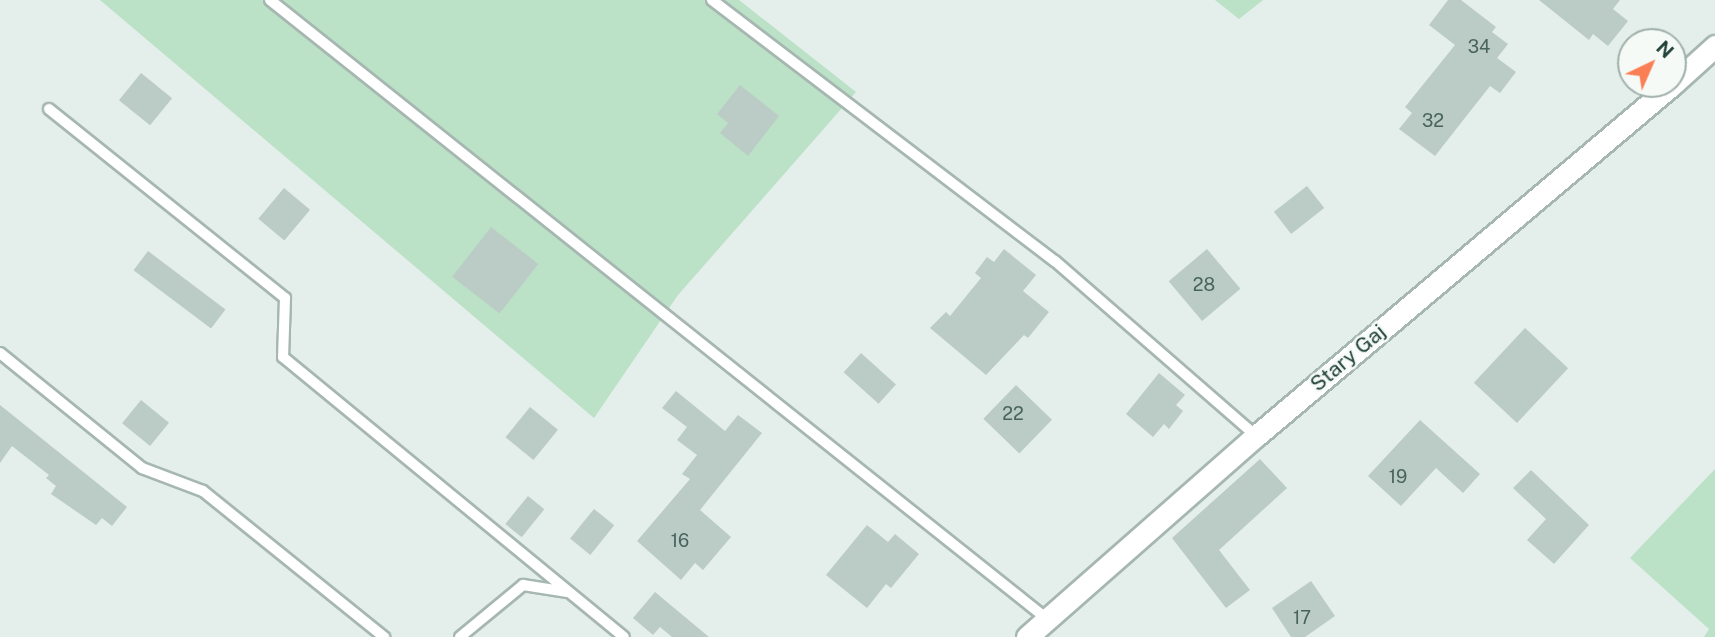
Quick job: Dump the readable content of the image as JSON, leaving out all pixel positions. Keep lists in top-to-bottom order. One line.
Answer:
{"streets":{"street":["Stary Gaj"]},"house_numbers":["34","32","28","22","19","16","17"],"north":"top right"}
